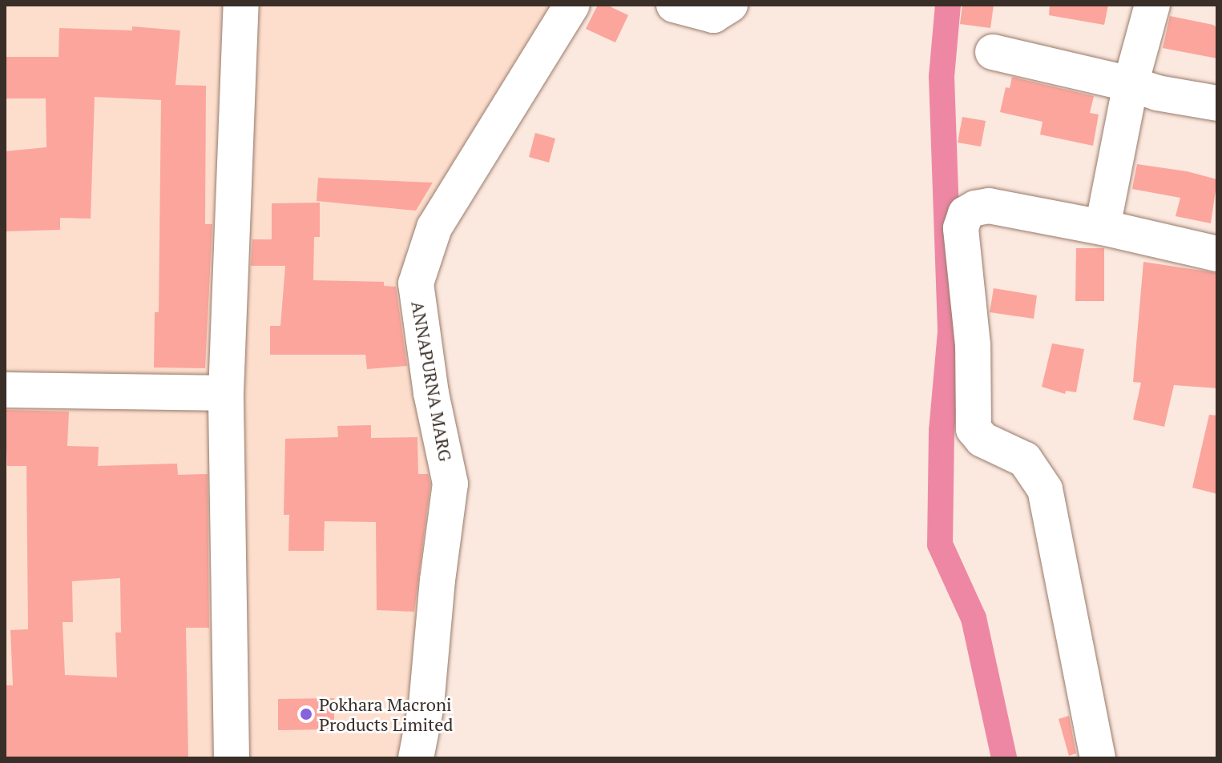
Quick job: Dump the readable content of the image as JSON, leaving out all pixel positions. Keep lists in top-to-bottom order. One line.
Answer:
{"streets":{"street":["ANNAPURNA MARG"]},"places":["Pokhara Macroni Products Limited"]}
